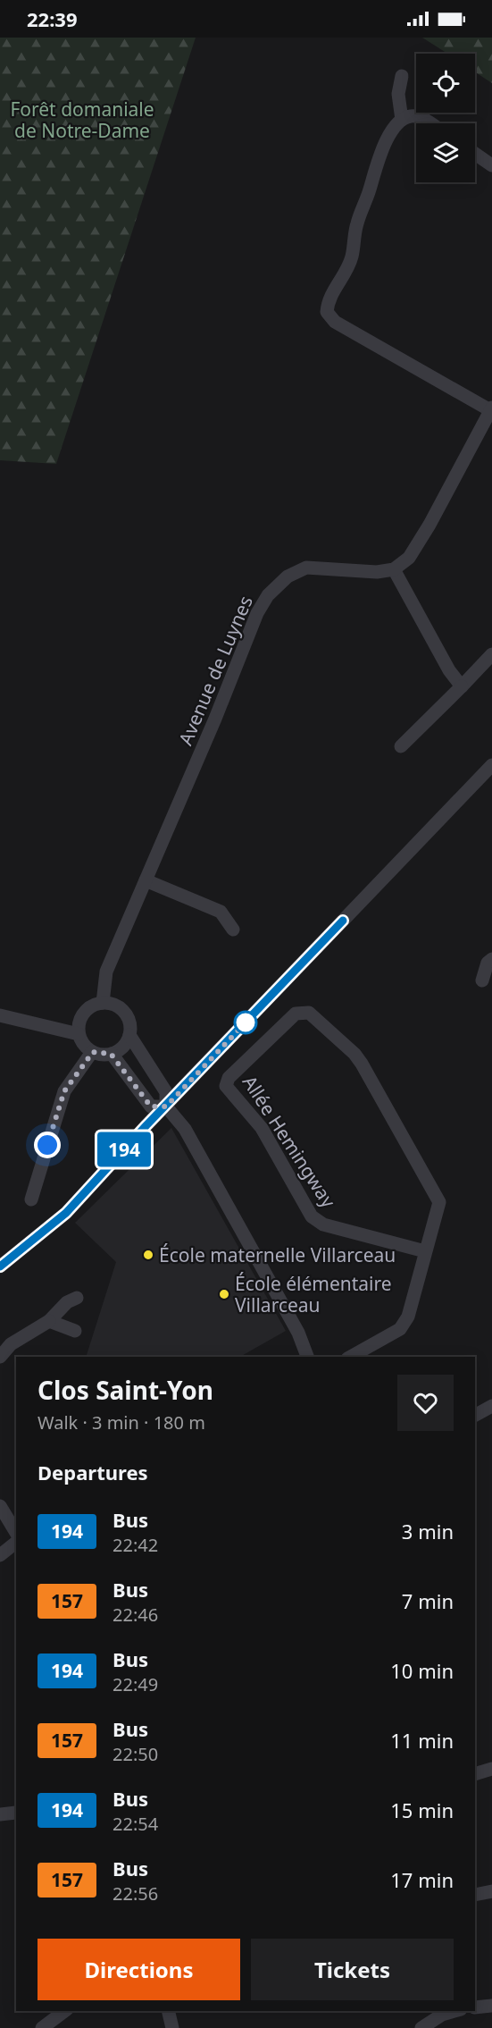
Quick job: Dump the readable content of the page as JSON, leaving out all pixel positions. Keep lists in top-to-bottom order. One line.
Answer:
{"streets":{"street":["Avenue de Luynes","Allée Hemingway"]},"parks":["Forêt domaniale de Notre-Dame"],"places":["École maternelle Villarceau","École élémentaire Villarceau"],"lines":["bus line 194"],"page":{"status":"22:39","on_map":"194","heading":[["Clos Saint-Yon","Walk · 3 min · 180 m"],"Departures"],"list":[{"mark":"194","name":"Bus","note":"22:42","value":"3 min"},{"mark":"157","name":"Bus","note":"22:46","value":"7 min"},{"mark":"194","name":"Bus","note":"22:49","value":"10 min"},{"mark":"157","name":"Bus","note":"22:50","value":"11 min"},{"mark":"194","name":"Bus","note":"22:54","value":"15 min"},{"mark":"157","name":"Bus","note":"22:56","value":"17 min"}],"buttons":["Directions","Tickets"]}}
